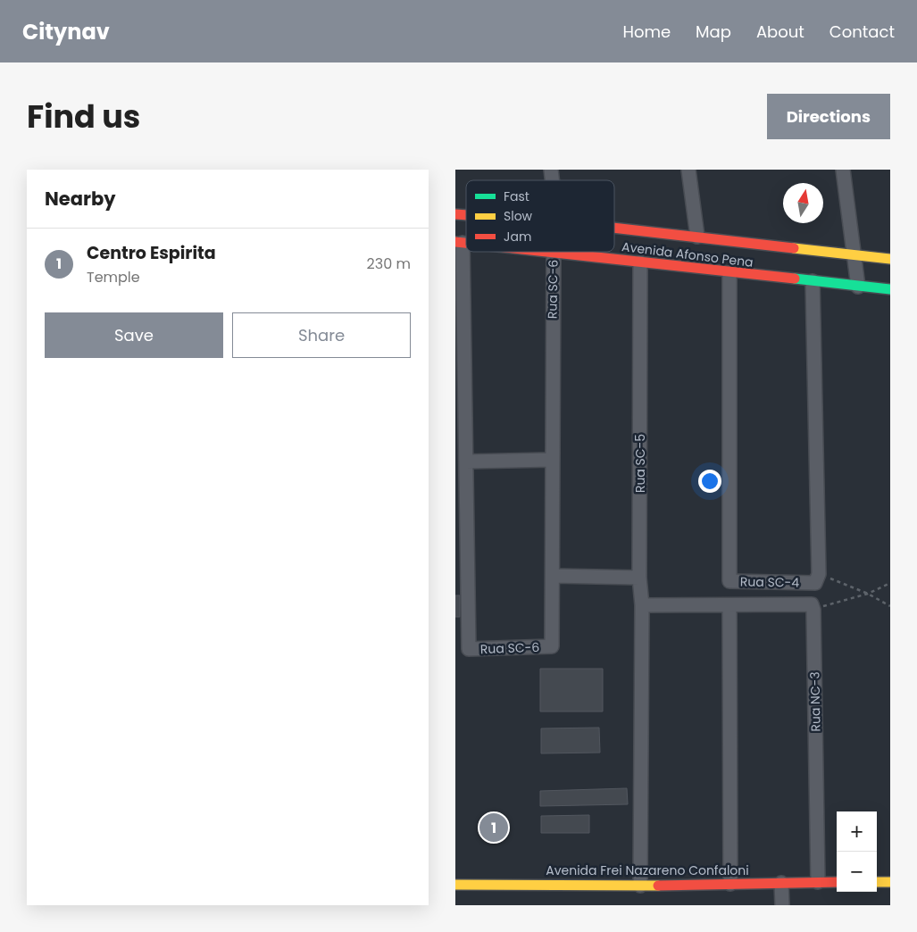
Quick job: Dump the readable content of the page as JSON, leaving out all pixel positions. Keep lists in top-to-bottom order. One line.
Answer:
{"streets":{"street":["Avenida Afonso Pena","Rua SC-6","Rua SC-5","Rua SC-4","Rua NC-3","Avenida Frei Nazareno Confaloni"]},"crossings":[["Avenida Afonso Pena","Rua SC-6"],["Avenida Afonso Pena","Rua SC-5"],["Avenida Afonso Pena","Rua SC-4"],["Rua NC-3","Avenida Frei Nazareno Confaloni"]],"legend":["Fast","Slow","Jam"],"north":"top","page":{"header":"Citynav","nav":["Home","Map","About","Contact"],"title":"Find us","buttons":["Directions",["Save","Share"]],"heading":"Nearby","list":[{"mark":"1","name":"Centro Espirita","note":"Temple","value":"230 m"}],"map_buttons":["+","−"],"pins":"1"}}
